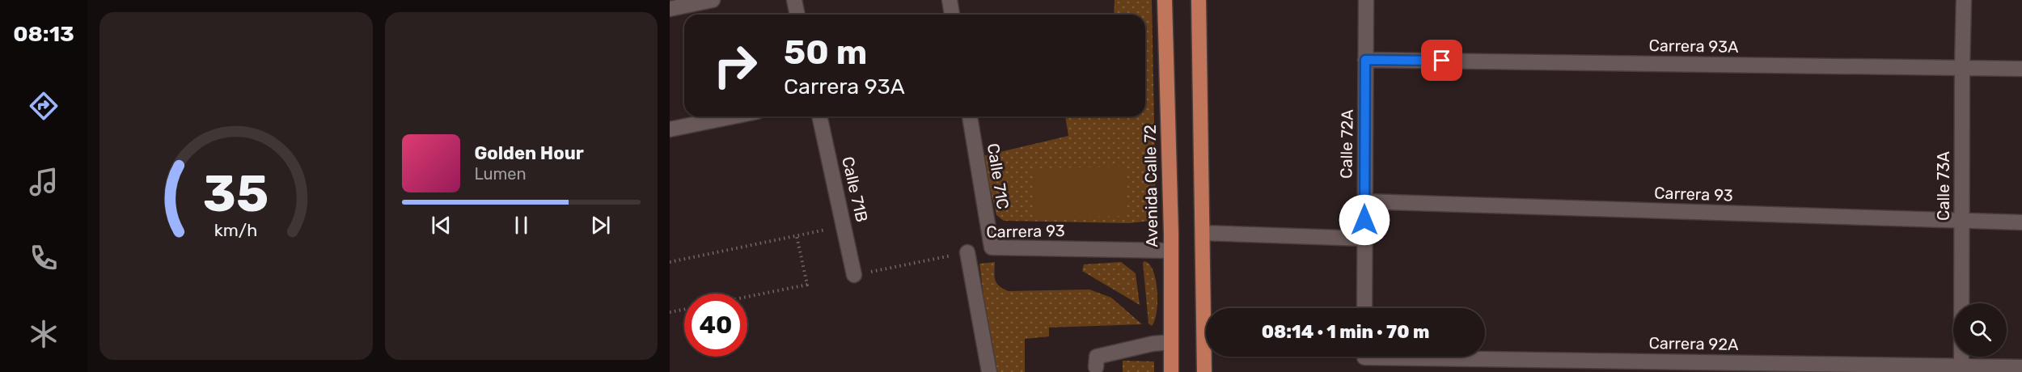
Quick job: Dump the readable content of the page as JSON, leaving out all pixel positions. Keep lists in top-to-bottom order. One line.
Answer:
{"streets":{"main road":["Avenida Calle 72"],"street":["Carrera 93A","Calle 72A","Calle 71C","Calle 73A","Calle 71B","Carrera 93","Carrera 92A"]},"crossings":[["Carrera 93A","Calle 72A"],["Carrera 93A","Calle 73A"],["Calle 72A","Carrera 93"],["Calle 71C","Carrera 93"],["Avenida Calle 72","Carrera 93"],["Calle 73A","Carrera 93"],["Calle 73A","Carrera 92A"],["Calle 71B","Carrera 93"]],"page":{"tabs":"08:13","turn":["50 m","Carrera 93A"],"song":["Golden Hour","Lumen"],"limit":"40","trip":"08:14 · 1 min · 70 m","gauge":["35","km/h"]}}
